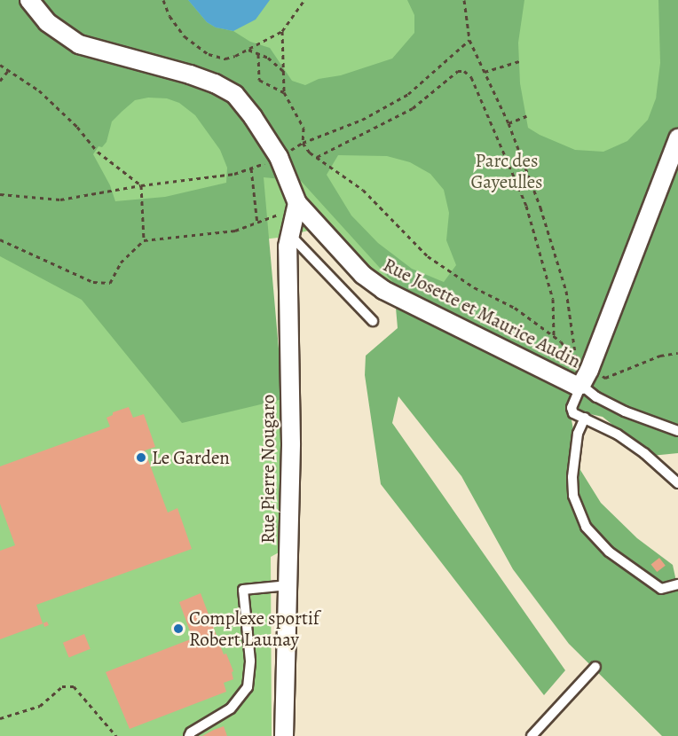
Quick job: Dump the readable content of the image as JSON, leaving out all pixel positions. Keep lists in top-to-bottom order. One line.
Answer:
{"streets":{"street":["Rue Josette et Maurice Audin","Rue Pierre Nougaro"]},"crossings":[["Rue Josette et Maurice Audin","Rue Pierre Nougaro"]],"parks":["Parc des Gayeulles"],"places":["Le Garden","Complexe sportif Robert Launay"]}
